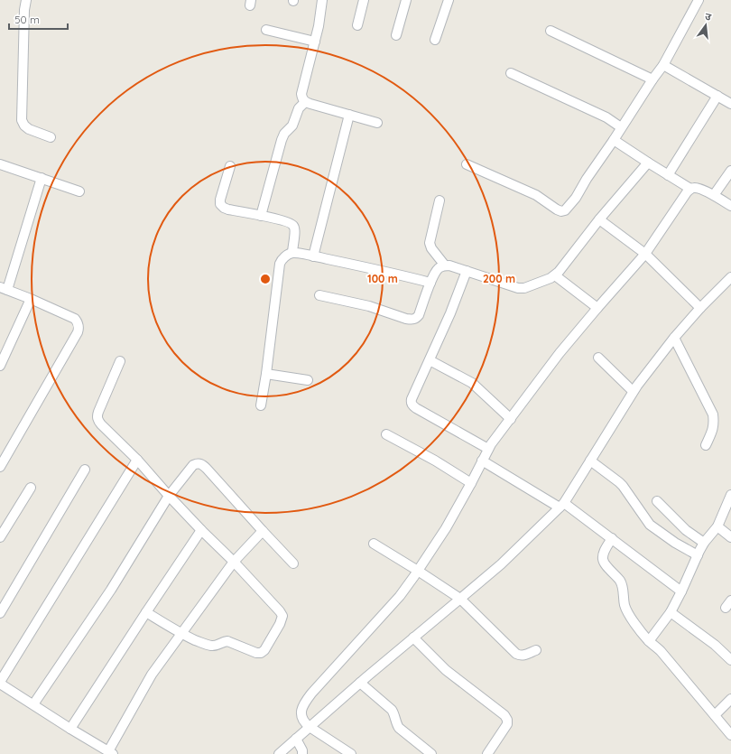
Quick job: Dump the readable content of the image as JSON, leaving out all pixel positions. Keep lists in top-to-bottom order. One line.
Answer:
{"scale_bar":"50 m","north":"top","rings":["100 m","200 m"]}
